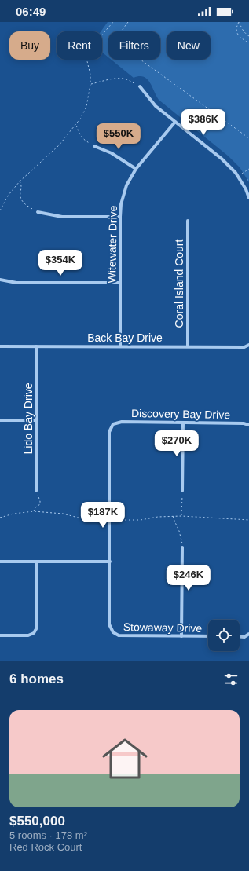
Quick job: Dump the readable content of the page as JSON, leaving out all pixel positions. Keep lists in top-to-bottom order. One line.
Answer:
{"streets":{"street":["Witewater Drive","Coral Island Court","Back Bay Drive","Discovery Bay Drive","Lido Bay Drive","Stowaway Drive"]},"crossings":[["Witewater Drive","Back Bay Drive"],["Coral Island Court","Back Bay Drive"],["Back Bay Drive","Lido Bay Drive"]],"page":{"status":"06:49","chip":["Buy","Rent","Filters","New"],"price":["$386K","$550K","$354K","$270K","$187K","$246K"],"heading":"6 homes","list":[{"name":"$550,000","note":"5 rooms · 178 m² · Red Rock Court"}]}}
